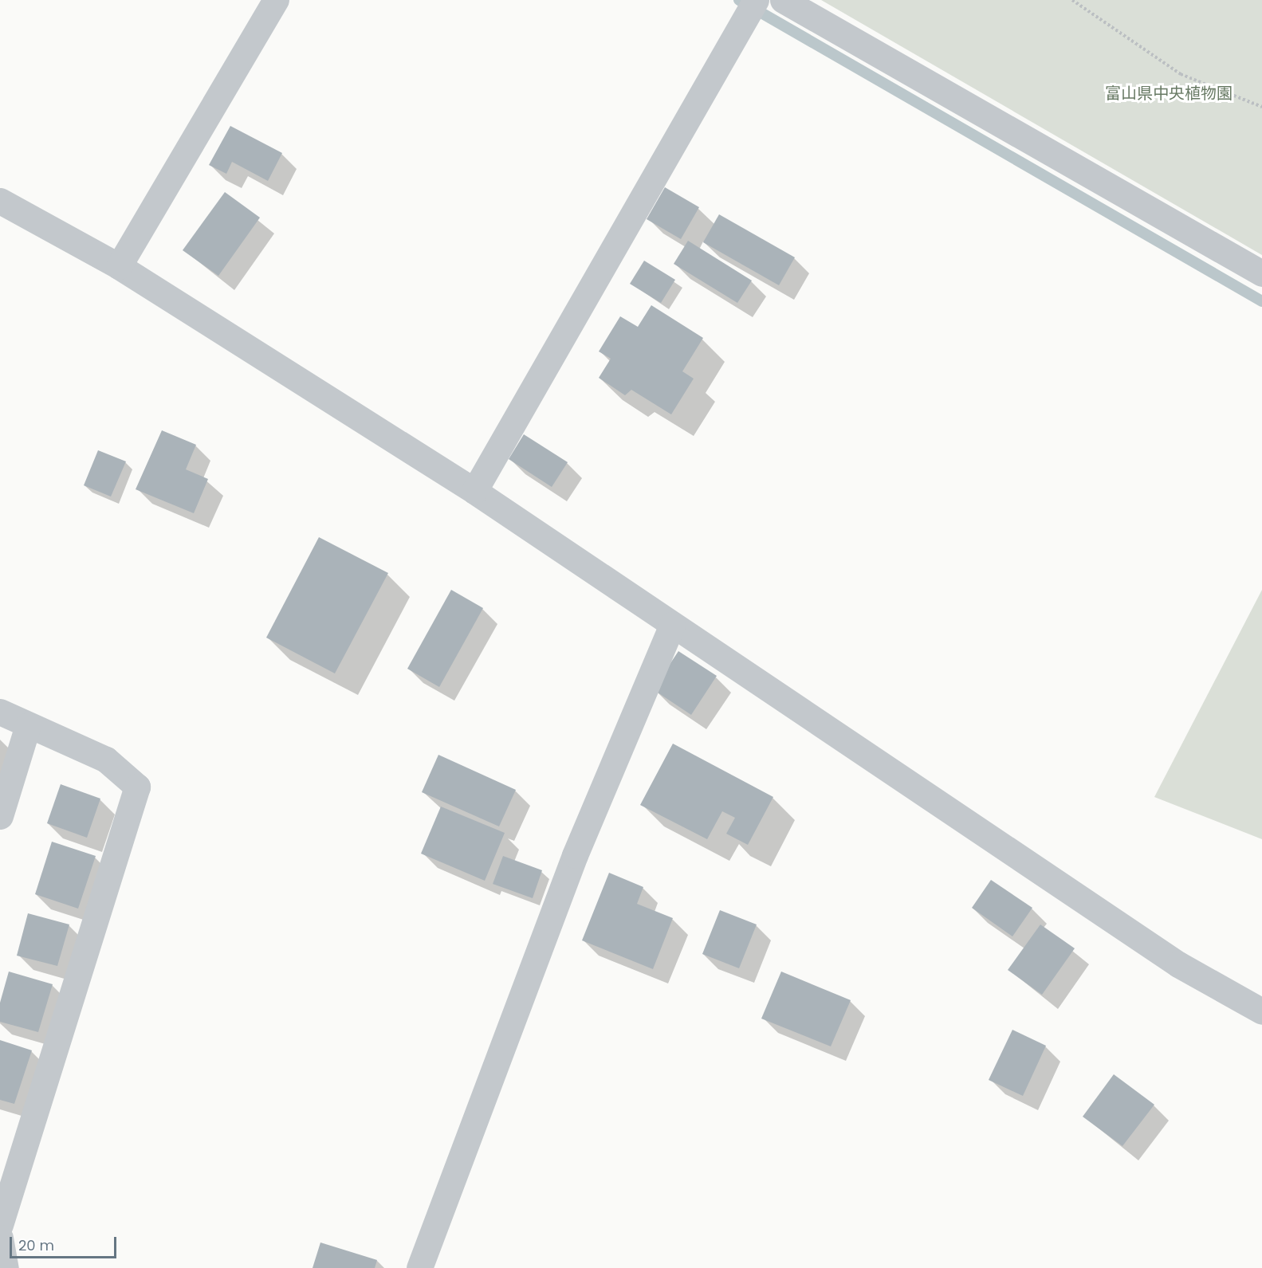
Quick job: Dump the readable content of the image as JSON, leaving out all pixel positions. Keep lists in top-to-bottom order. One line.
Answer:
{"parks":["富山県中央植物園"],"scale_bar":"20 m"}
